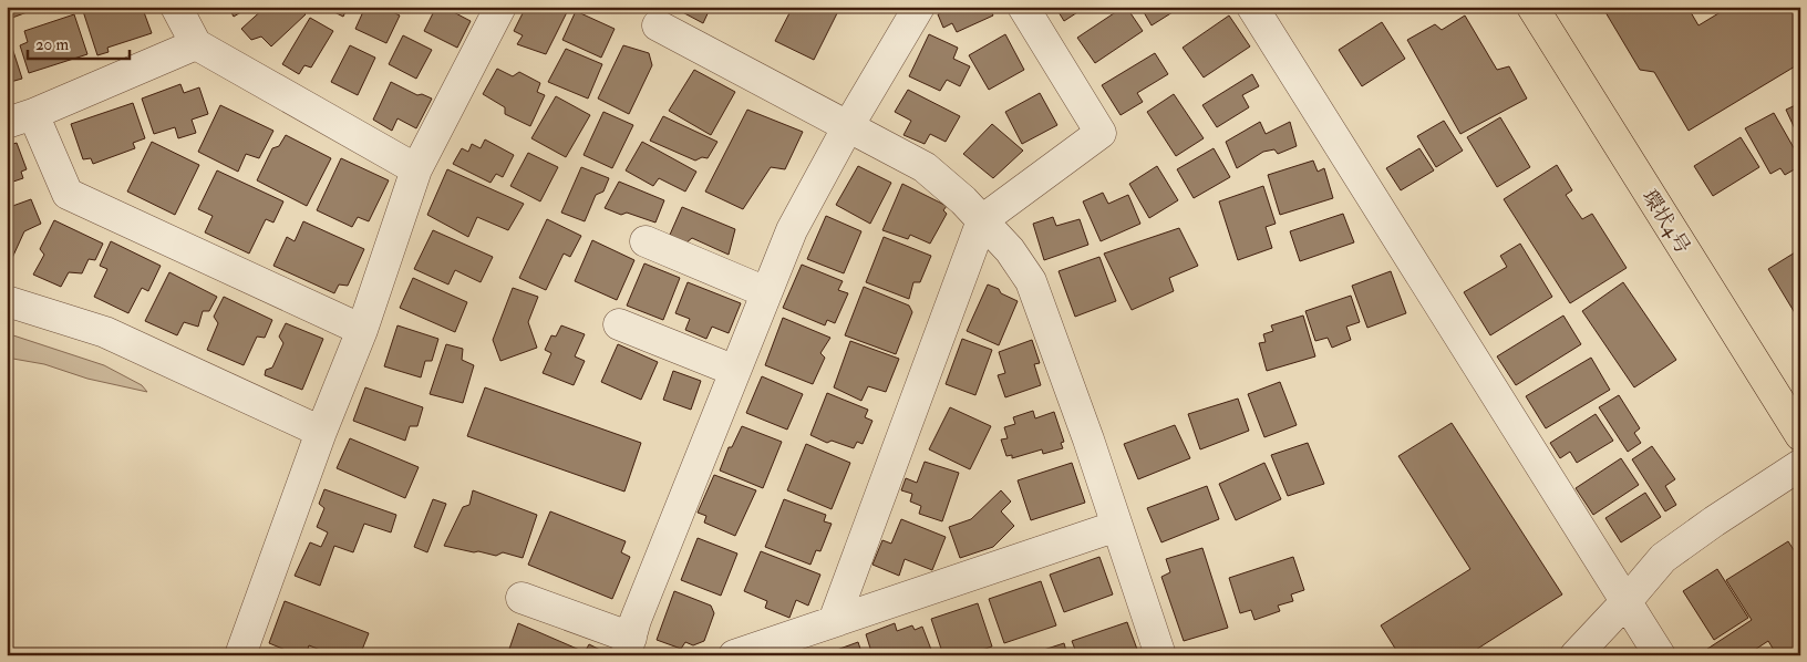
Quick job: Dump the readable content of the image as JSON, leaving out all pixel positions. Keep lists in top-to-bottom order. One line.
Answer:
{"streets":{"main road":["環状4号"]},"scale_bar":"20 m"}
